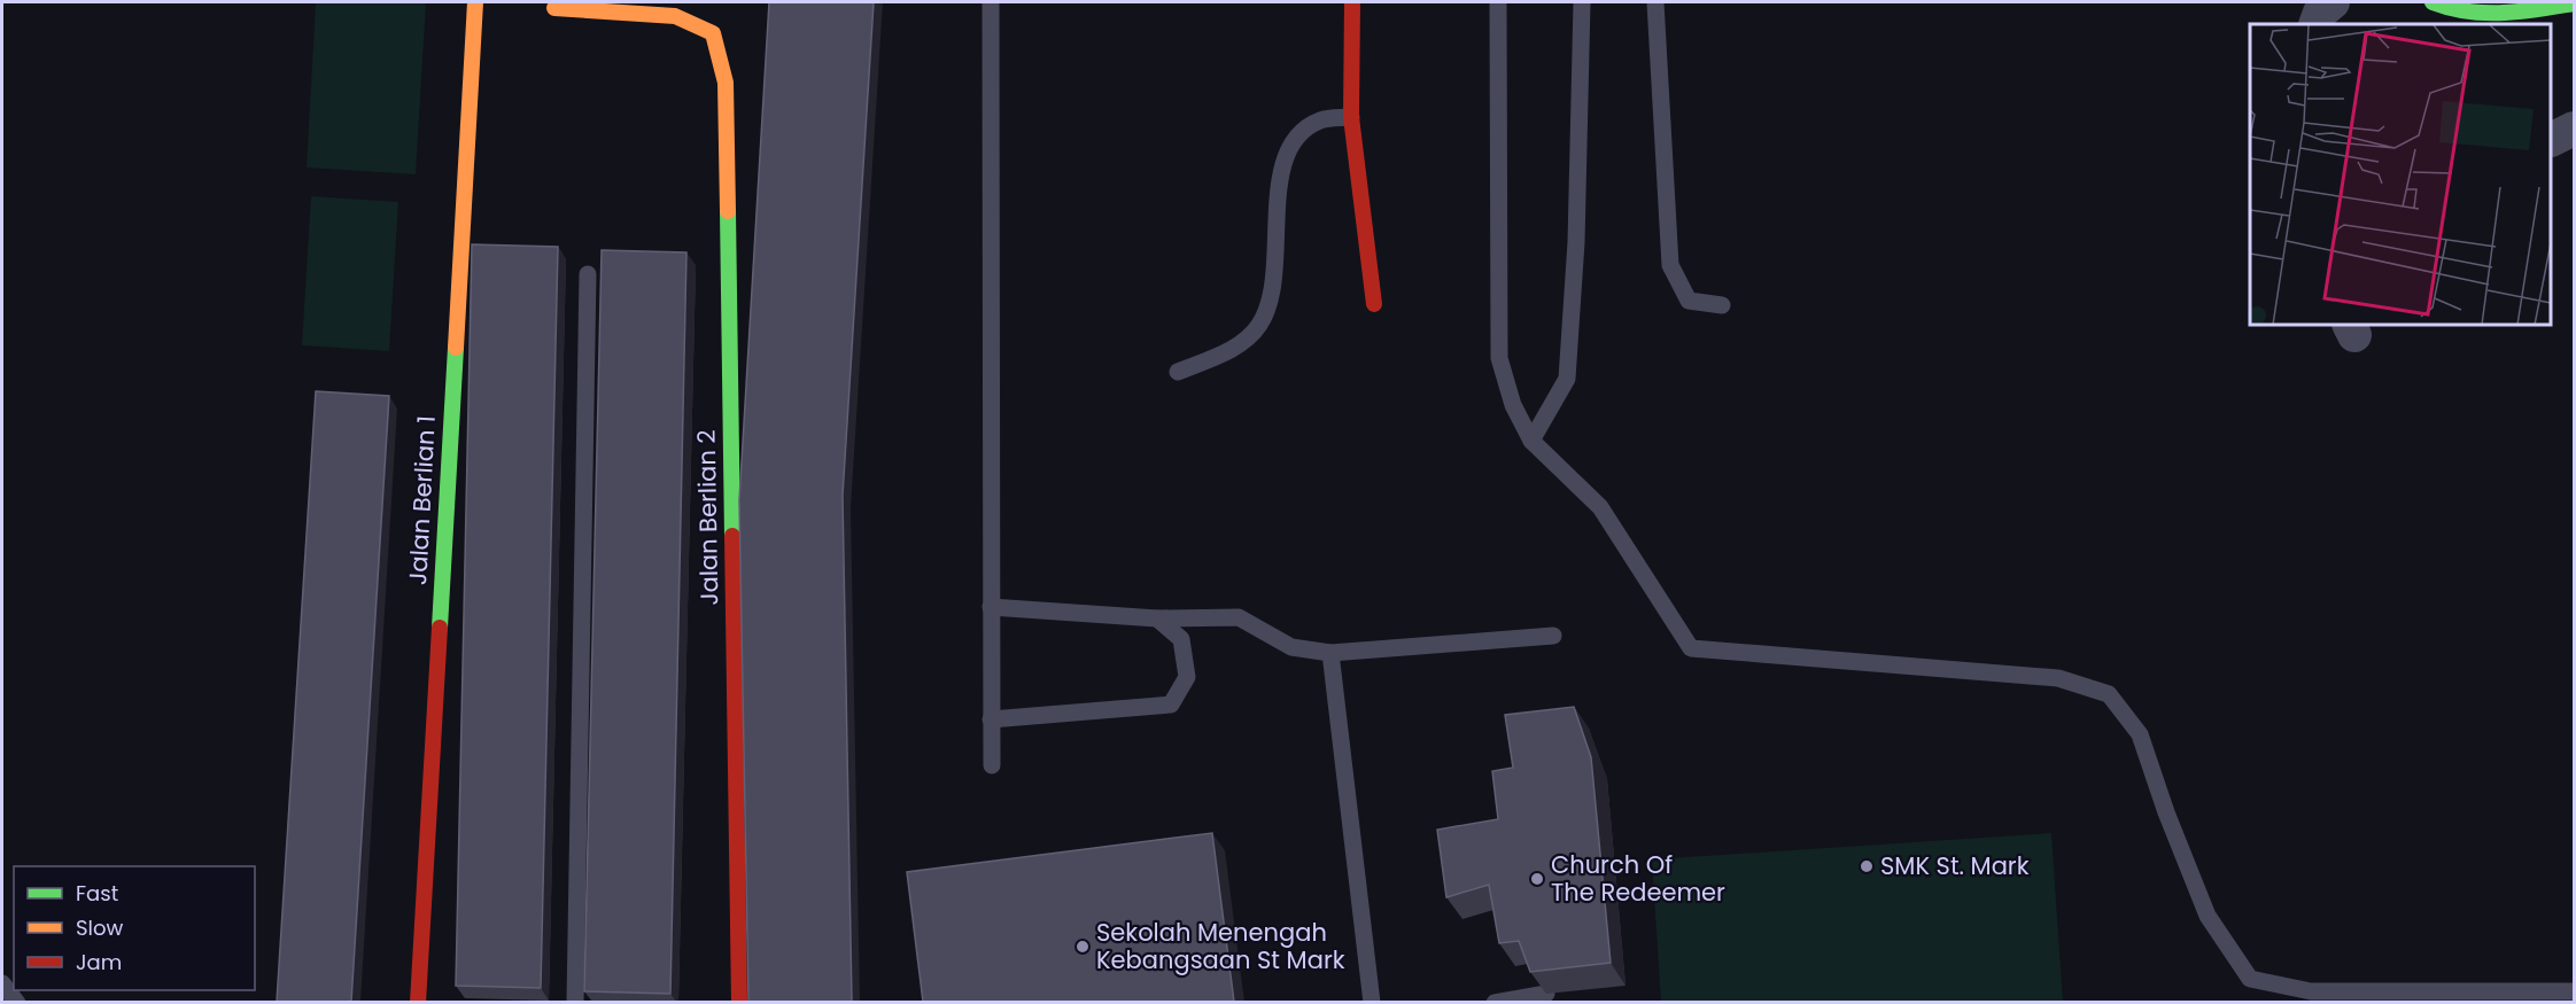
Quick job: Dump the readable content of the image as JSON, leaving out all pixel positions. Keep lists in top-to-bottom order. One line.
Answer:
{"streets":{"street":["Jalan Berlian 1","Jalan Berlian 2"]},"places":["SMK St. Mark","Church Of The Redeemer","Sekolah Menengah Kebangsaan St Mark"],"legend":["Fast","Slow","Jam"]}
